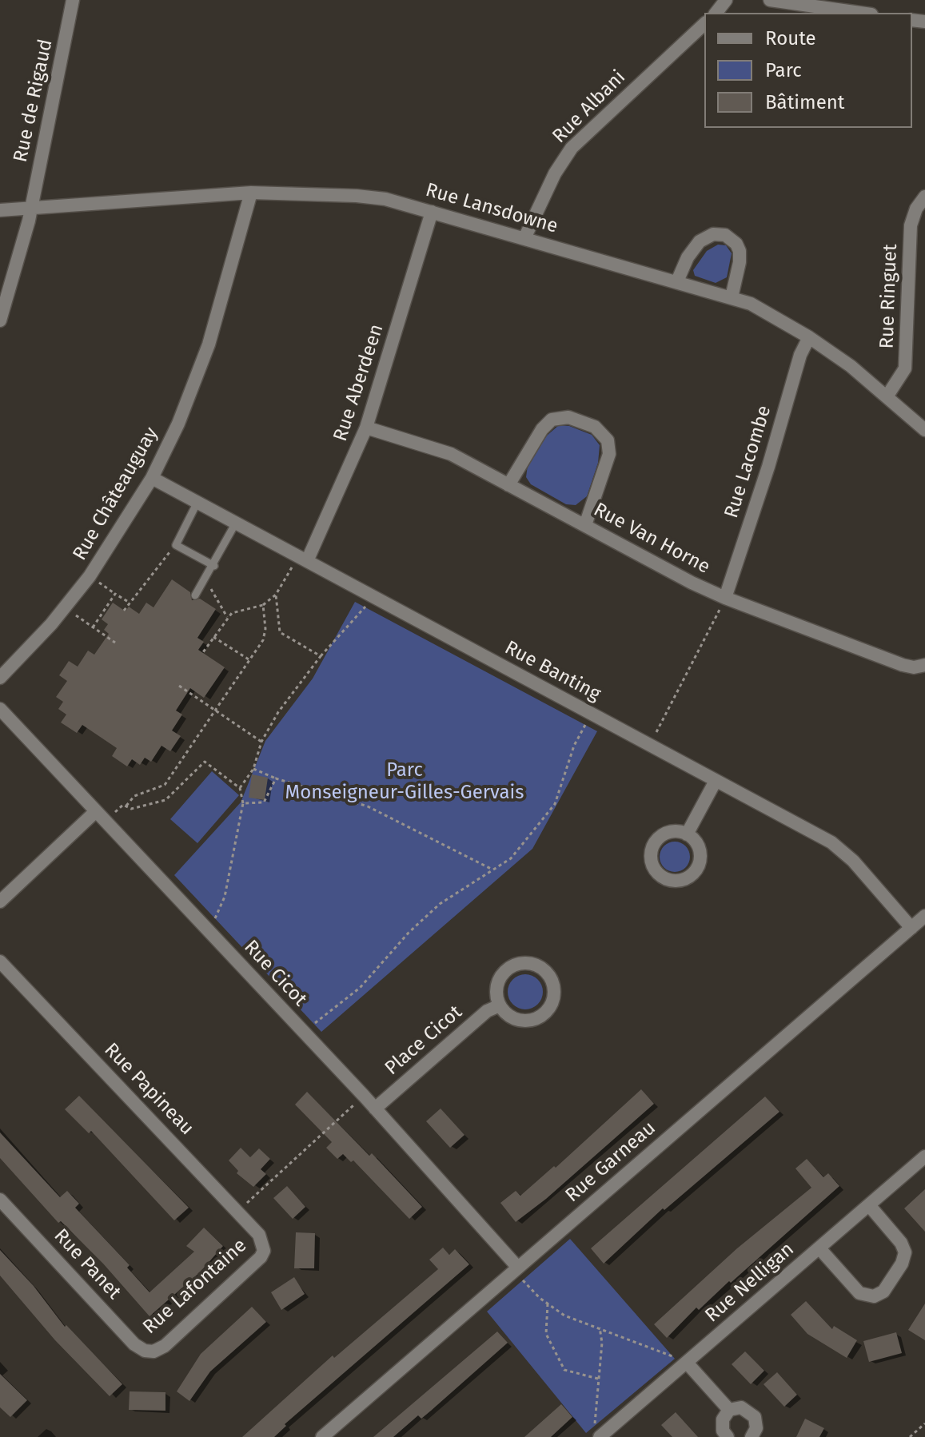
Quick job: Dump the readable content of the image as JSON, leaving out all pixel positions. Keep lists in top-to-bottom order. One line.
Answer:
{"streets":{"street":["Rue de Rigaud","Rue Albani","Rue Lansdowne","Rue Ringuet","Rue Aberdeen","Rue Lacombe","Rue Châteauguay","Rue Van Horne","Rue Banting","Rue Cicot","Place Cicot","Rue Papineau","Rue Garneau","Rue Panet","Rue Nelligan","Rue Lafontaine"]},"crossings":[["Rue de Rigaud","Rue Lansdowne"],["Rue Albani","Rue Lansdowne"],["Rue Lansdowne","Rue Ringuet"],["Rue Lansdowne","Rue Aberdeen"],["Rue Lansdowne","Rue Lacombe"],["Rue Lansdowne","Rue Châteauguay"],["Rue Aberdeen","Rue Van Horne"],["Rue Aberdeen","Rue Banting"],["Rue Lacombe","Rue Van Horne"],["Rue Châteauguay","Rue Banting"],["Rue Banting","Rue Garneau"],["Rue Cicot","Place Cicot"],["Rue Cicot","Rue Garneau"],["Rue Papineau","Rue Lafontaine"],["Rue Panet","Rue Lafontaine"]],"parks":["Parc Monseigneur-Gilles-Gervais"],"legend":["Route","Parc","Bâtiment"]}
